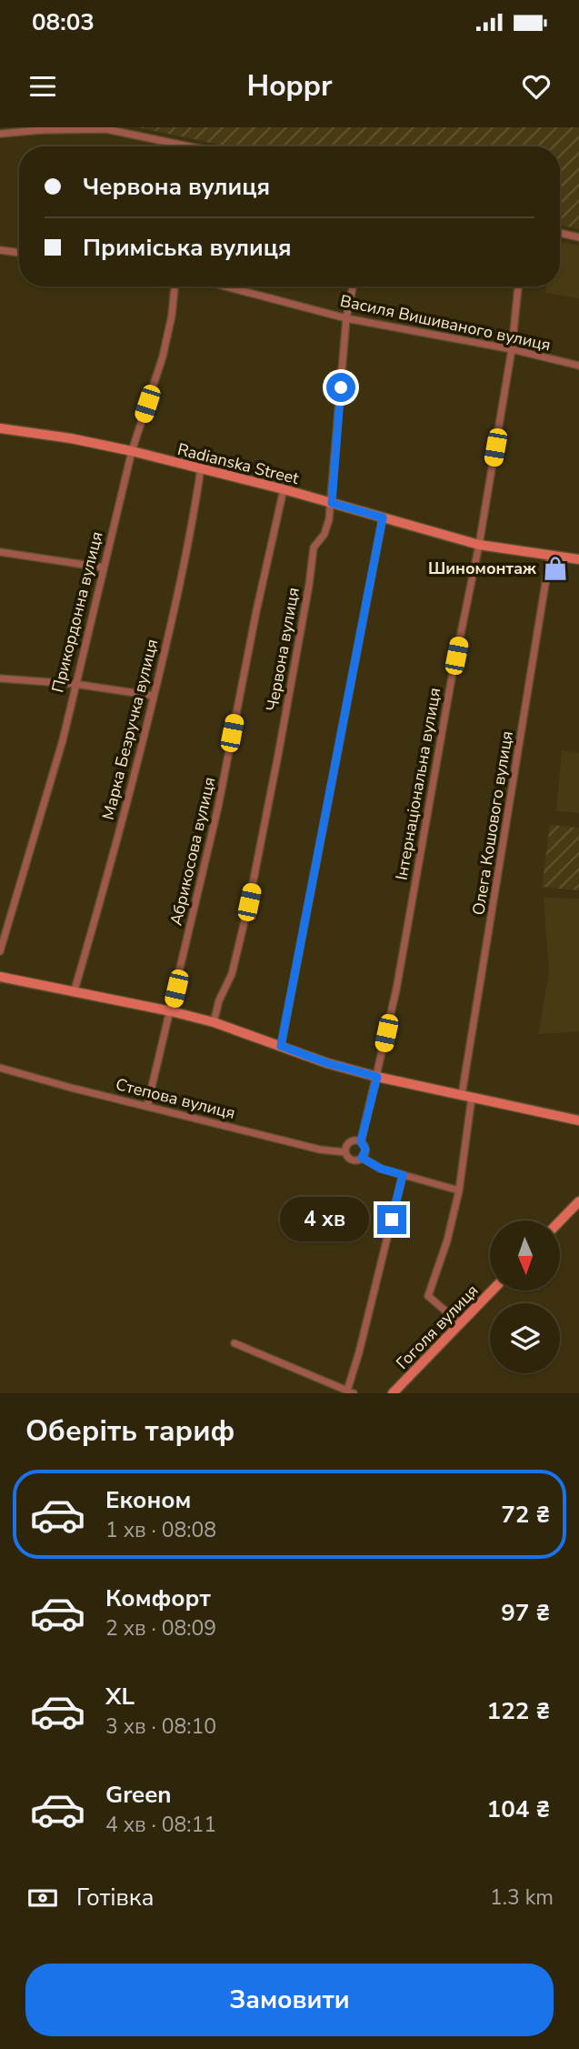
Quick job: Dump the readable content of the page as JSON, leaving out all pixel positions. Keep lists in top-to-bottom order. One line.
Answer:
{"streets":{"street":["Василя Вишиваного вулиця","Radianska Street","Прикордонна вулиця","Червона вулиця","Марка Безручка вулиця","Інтернаціональна вулиця","Олега Кошового вулиця","Абрикосова вулиця","Степова вулиця","Гоголя вулиця"]},"crossings":[["Василя Вишиваного вулиця","Червона вулиця"],["Василя Вишиваного вулиця","Інтернаціональна вулиця"],["Radianska Street","Прикордонна вулиця"],["Radianska Street","Червона вулиця"],["Radianska Street","Марка Безручка вулиця"],["Radianska Street","Інтернаціональна вулиця"],["Radianska Street","Олега Кошового вулиця"],["Radianska Street","Абрикосова вулиця"],["Інтернаціональна вулиця","Степова вулиця"],["Олега Кошового вулиця","Гоголя вулиця"],["Абрикосова вулиця","Степова вулиця"]],"places":{"shop":["Шиномонтаж"]},"north":"bottom","page":{"status":"08:03","header":"Hoppr","banner":["Червона вулиця","Приміська вулиця"],"bubble":"4 хв","heading":"Оберіть тариф","list":[{"name":"Економ","note":"1 хв · 08:08","value":"72 ₴"},{"name":"Комфорт","note":"2 хв · 08:09","value":"97 ₴"},{"name":"XL","note":"3 хв · 08:10","value":"122 ₴"},{"name":"Green","note":"4 хв · 08:11","value":"104 ₴"}],"pay":["Готівка","1.3 km"],"buttons":"Замовити"}}
